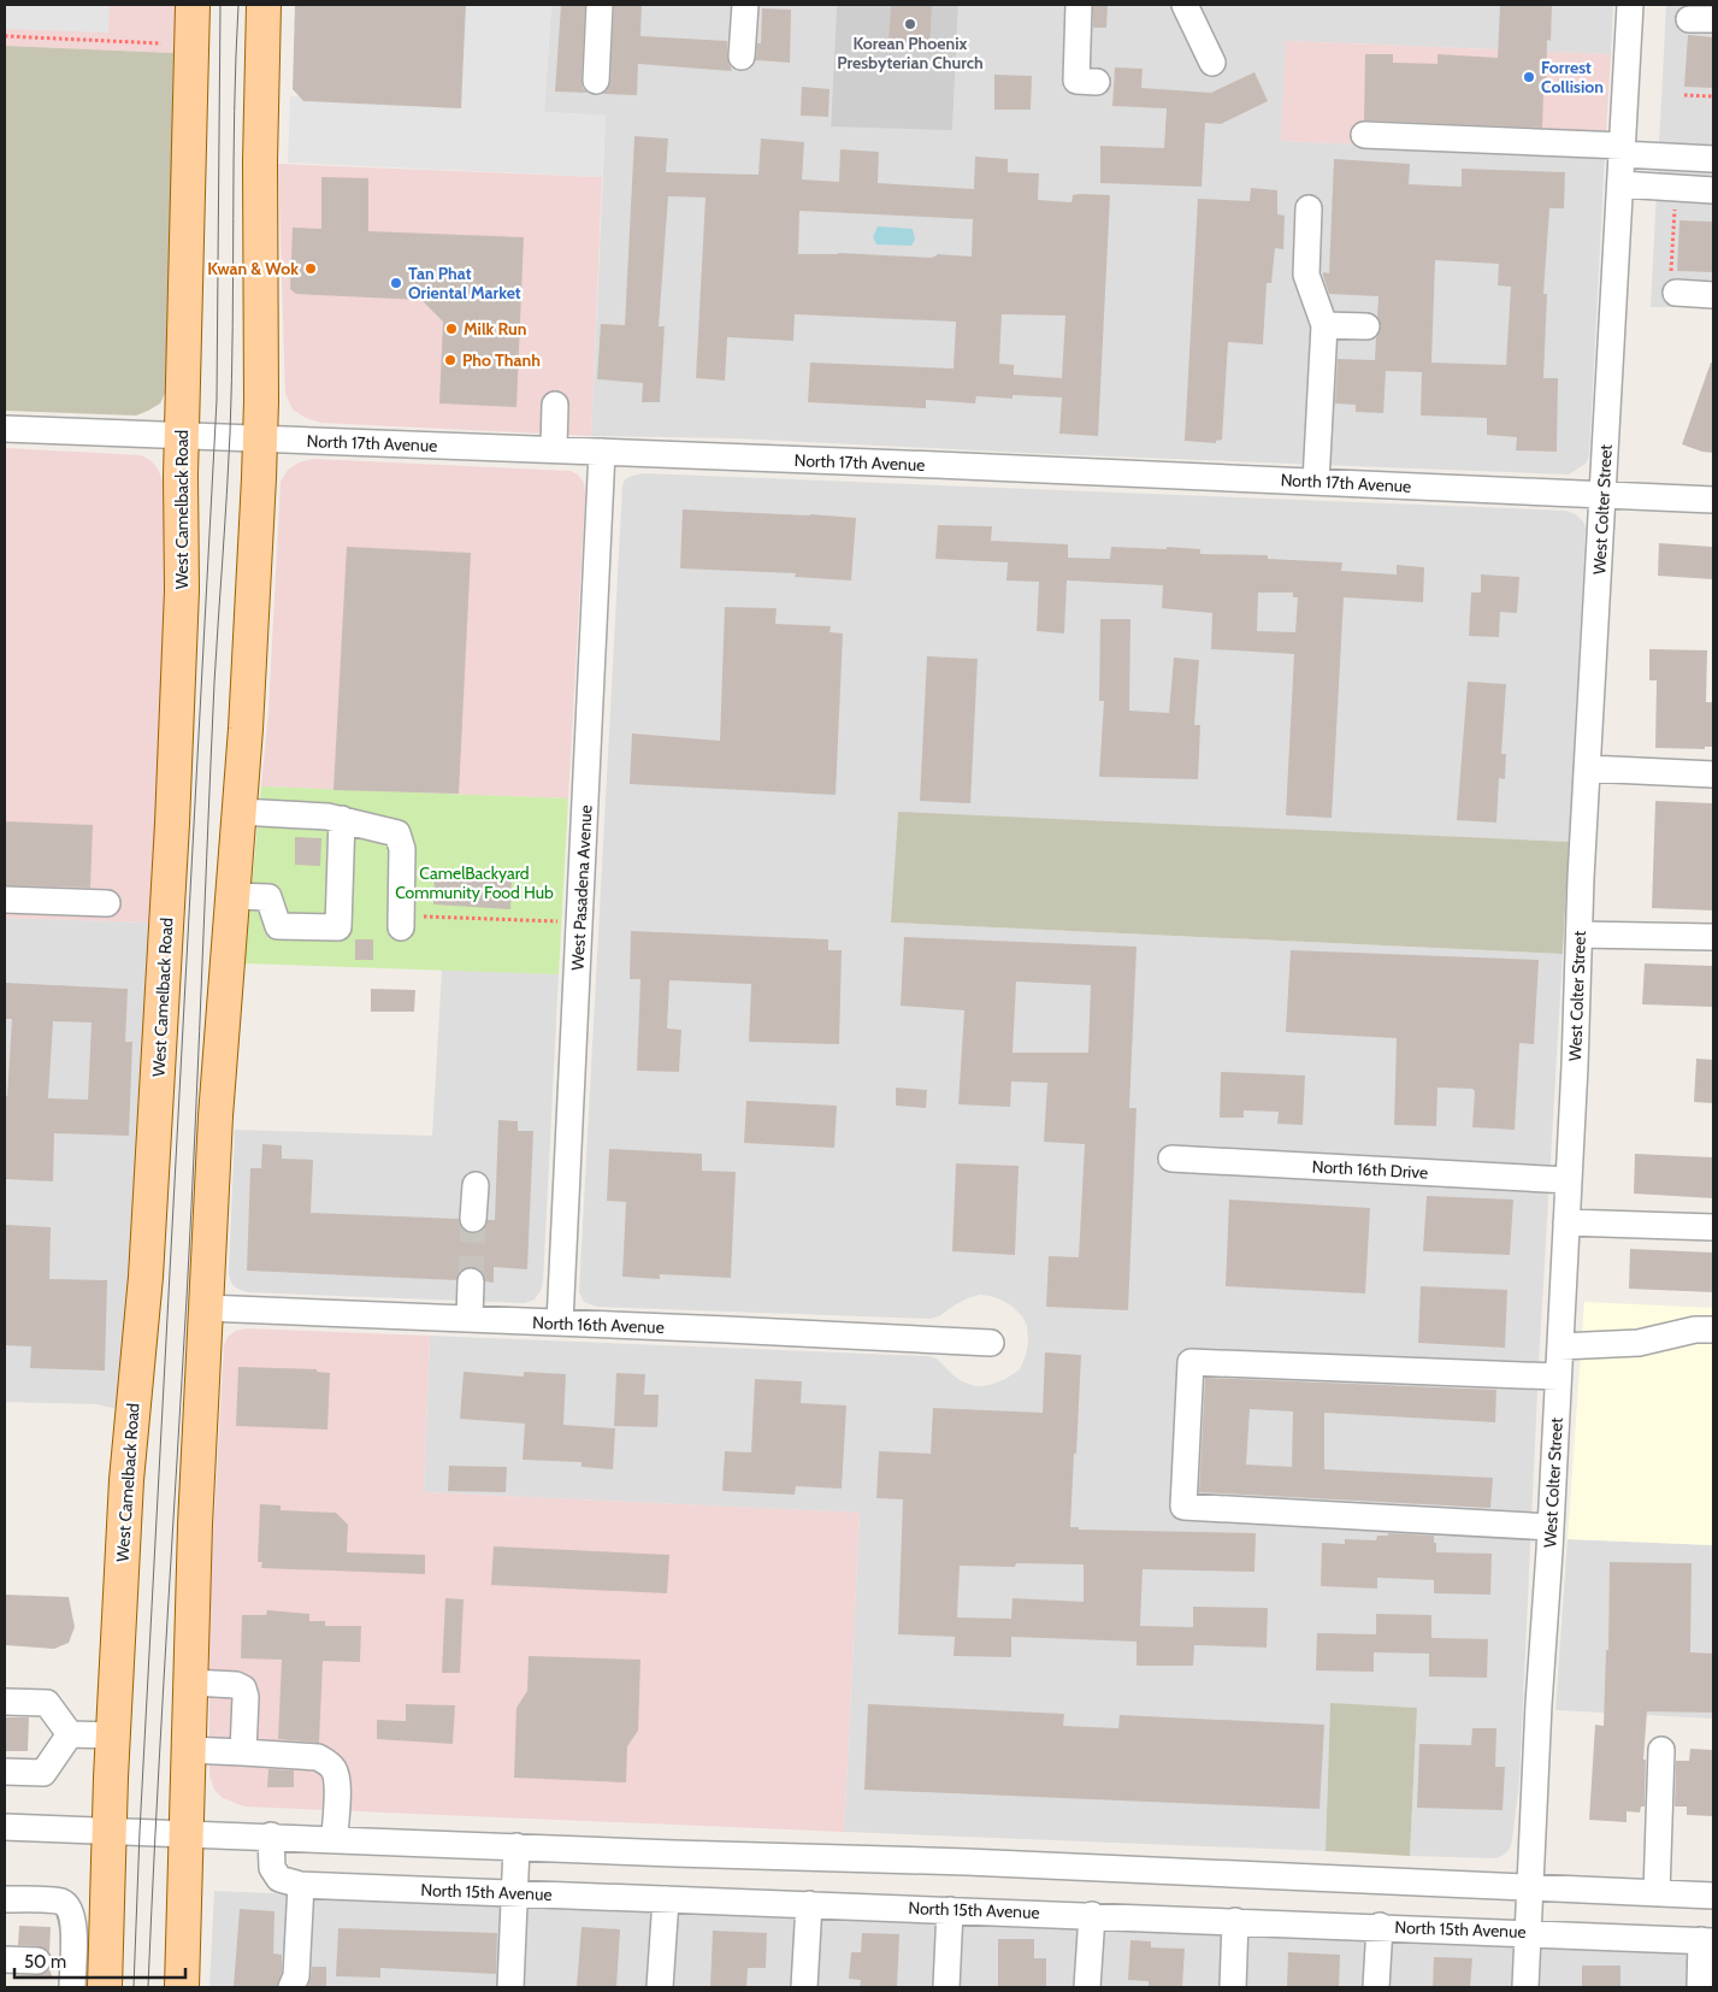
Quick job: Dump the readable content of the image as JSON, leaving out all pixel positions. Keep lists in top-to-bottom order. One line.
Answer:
{"streets":{"main road":["West Camelback Road"],"street":["North 17th Avenue","West Colter Street","West Pasadena Avenue","North 16th Drive","North 16th Avenue","North 15th Avenue"]},"crossings":[["North 17th Avenue","West Camelback Road"],["North 17th Avenue","West Colter Street"],["North 17th Avenue","West Pasadena Avenue"],["West Colter Street","North 16th Drive"],["West Colter Street","North 15th Avenue"],["West Pasadena Avenue","North 16th Avenue"]],"parks":["CamelBackyard Community Food Hub"],"places":["Korean Phoenix Presbyterian Church","Forrest Collision","Kwan & Wok","Tan Phat Oriental Market","Milk Run","Pho Thanh"],"scale_bar":"50 m"}
